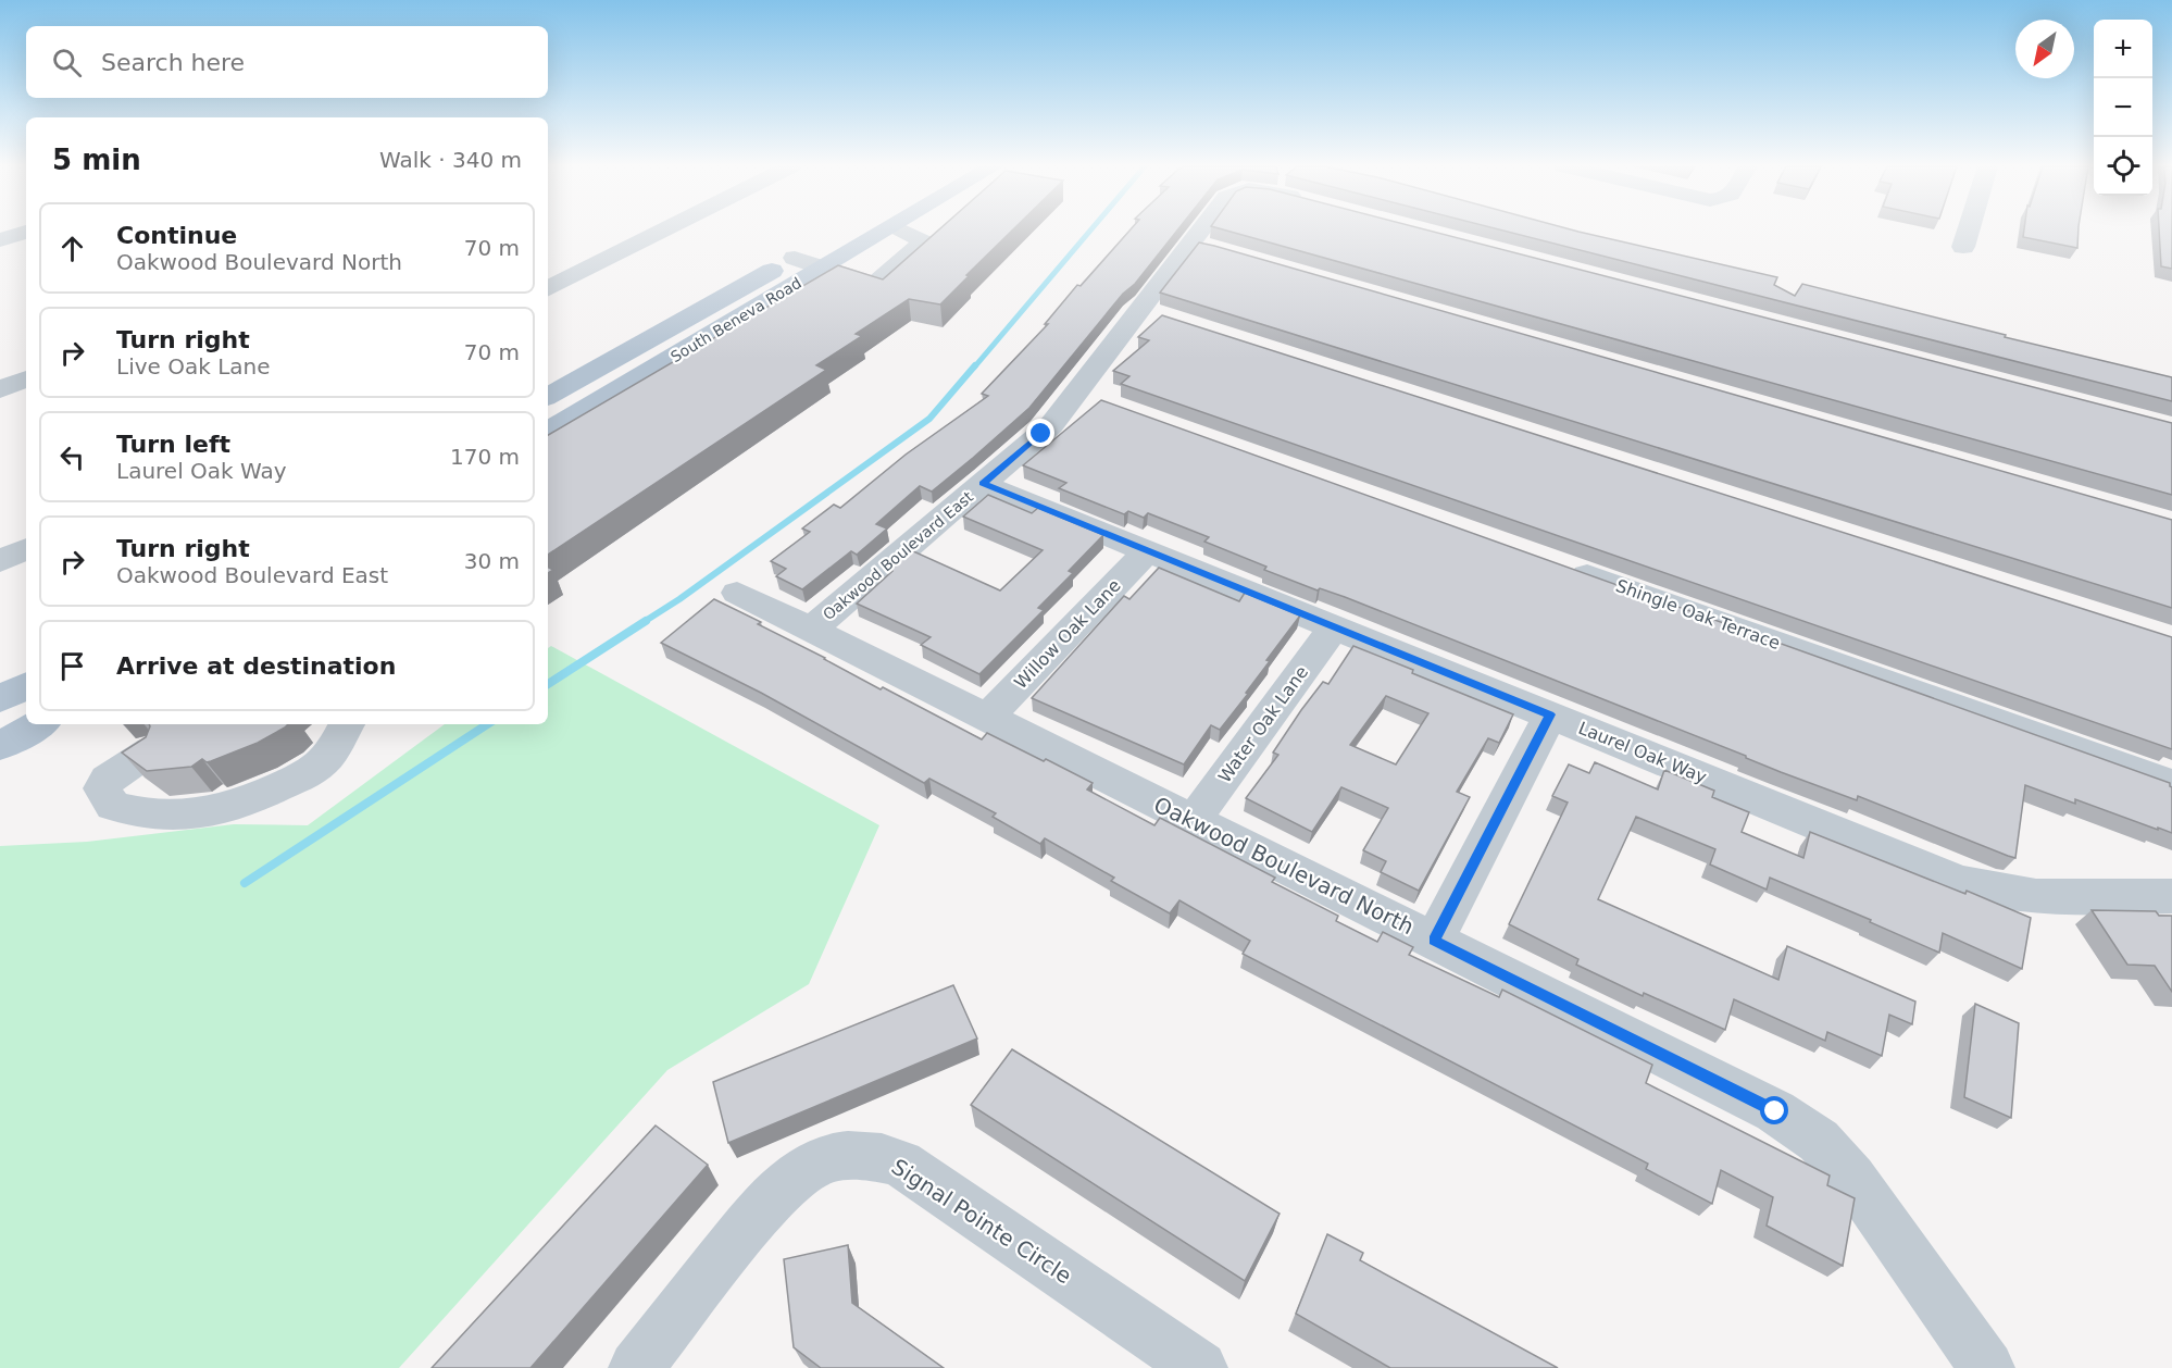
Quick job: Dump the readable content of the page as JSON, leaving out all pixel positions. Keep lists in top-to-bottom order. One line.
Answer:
{"streets":{"main road":["South Beneva Road"],"street":["Oakwood Boulevard East","Shingle Oak Terrace","Willow Oak Lane","Water Oak Lane","Laurel Oak Way","Oakwood Boulevard North","Signal Pointe Circle"]},"crossings":[["Oakwood Boulevard East","Laurel Oak Way"],["Oakwood Boulevard East","Oakwood Boulevard North"],["Willow Oak Lane","Laurel Oak Way"],["Willow Oak Lane","Oakwood Boulevard North"],["Water Oak Lane","Laurel Oak Way"],["Water Oak Lane","Oakwood Boulevard North"]],"north":"bottom left","page":{"map_buttons":["+","−"],"search":"Search here","heading":["5 min","Walk · 340 m"],"list":[["Continue","Oakwood Boulevard North","70 m"],["Turn right","Live Oak Lane","70 m"],["Turn left","Laurel Oak Way","170 m"],["Turn right","Oakwood Boulevard East","30 m"],"Arrive at destination"]}}
